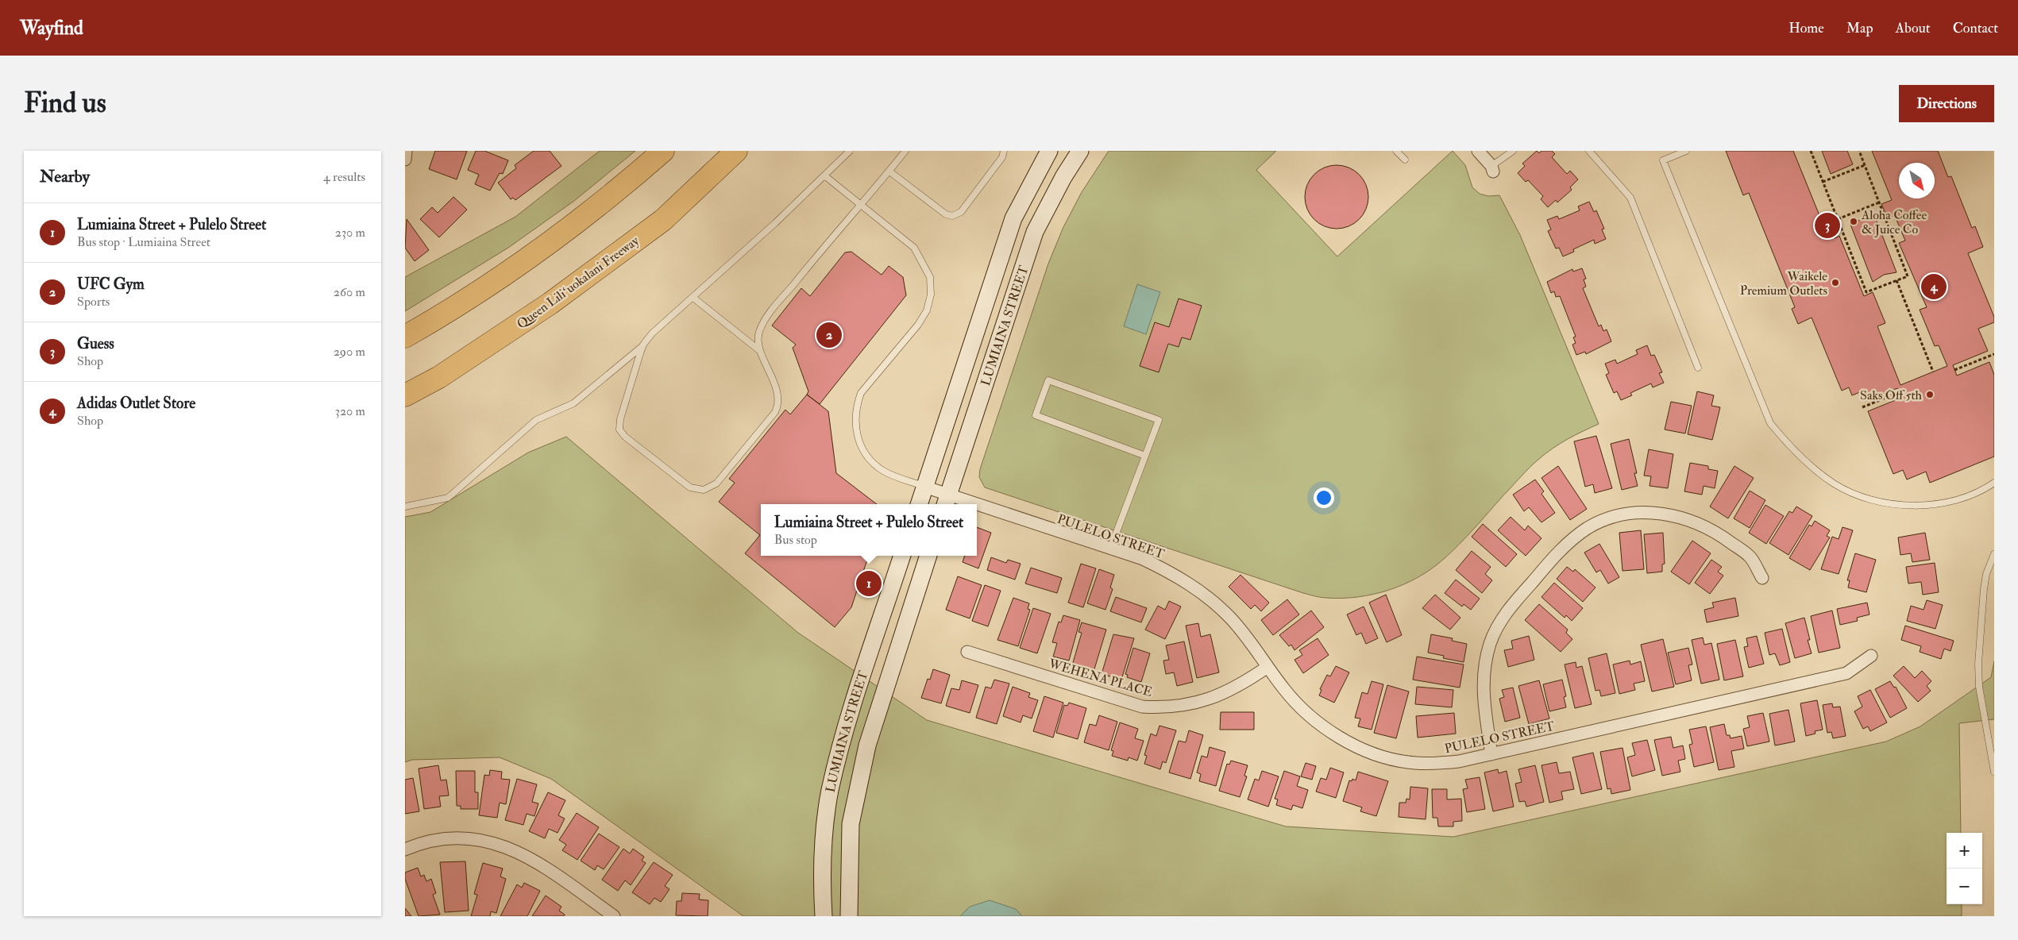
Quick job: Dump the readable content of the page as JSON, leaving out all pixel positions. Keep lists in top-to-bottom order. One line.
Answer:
{"streets":{"highway":["Queen Liliʻuokalani Freeway"],"main road":["LUMIAINA STREET"],"street":["PULELO STREET","WEHENA PLACE"]},"crossings":[["LUMIAINA STREET","PULELO STREET"],["PULELO STREET","WEHENA PLACE"]],"places":["Aloha Coffee & Juice Co","Waikele Premium Outlets","Saks Off 5th"],"north":"bottom right","page":{"header":"Wayfind","nav":["Home","Map","About","Contact"],"buttons":"Directions","title":"Find us","heading":["Nearby","4 results"],"list":[{"mark":"1","name":"Lumiaina Street + Pulelo Street","note":"Bus stop · Lumiaina Street","value":"230 m"},{"mark":"2","name":"UFC Gym","note":"Sports","value":"260 m"},{"mark":"3","name":"Guess","note":"Shop","value":"290 m"},{"mark":"4","name":"Adidas Outlet Store","note":"Shop","value":"320 m"}],"pins":["3","4","2","1"],"popup":["Lumiaina Street + Pulelo Street","Bus stop"],"map_buttons":["+","−"]}}
